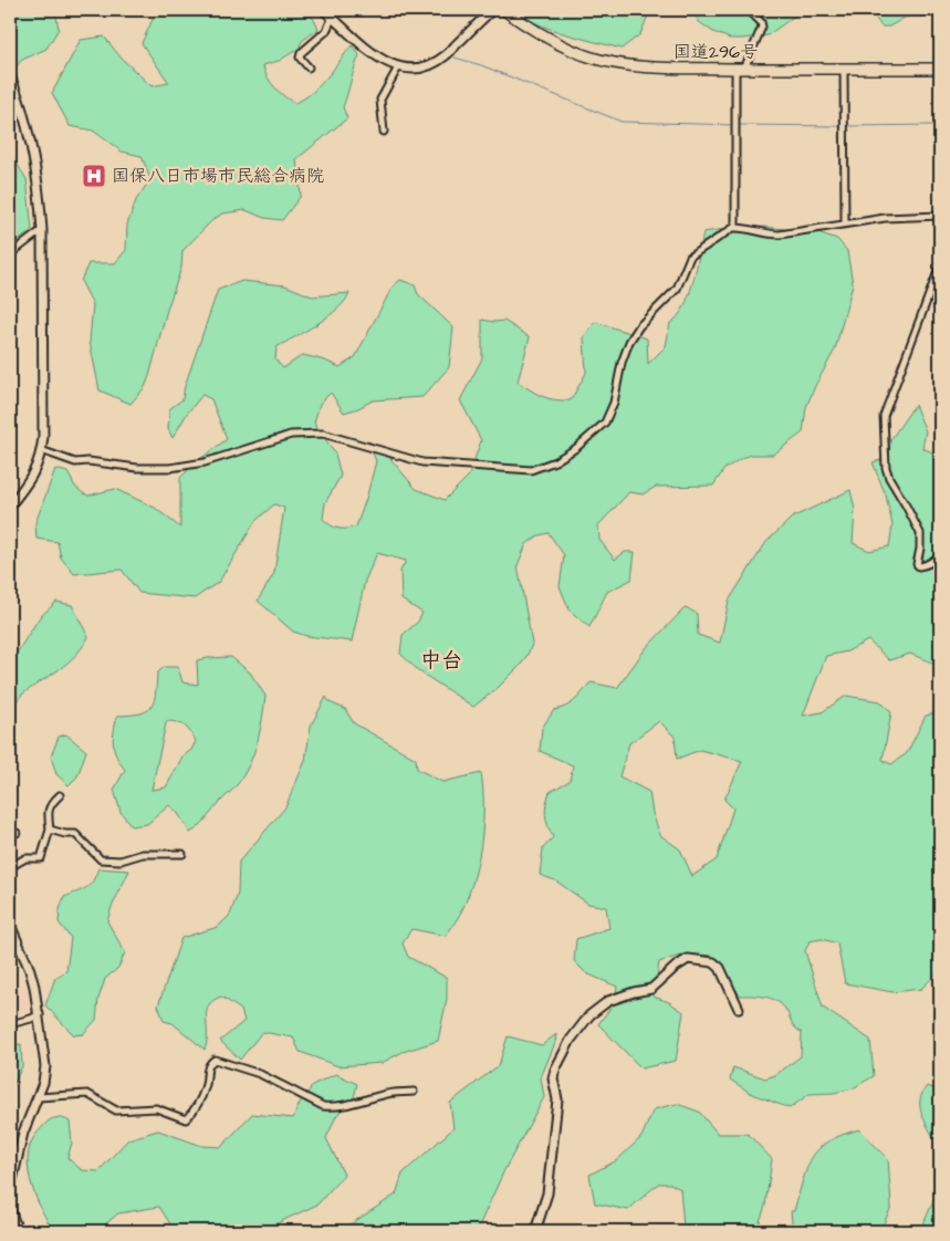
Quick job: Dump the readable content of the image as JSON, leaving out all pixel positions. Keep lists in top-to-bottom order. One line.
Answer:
{"streets":{"highway":["国道296号"]},"districts":["中台"],"places":{"hospital":["国保八日市場市民総合病院"]}}
